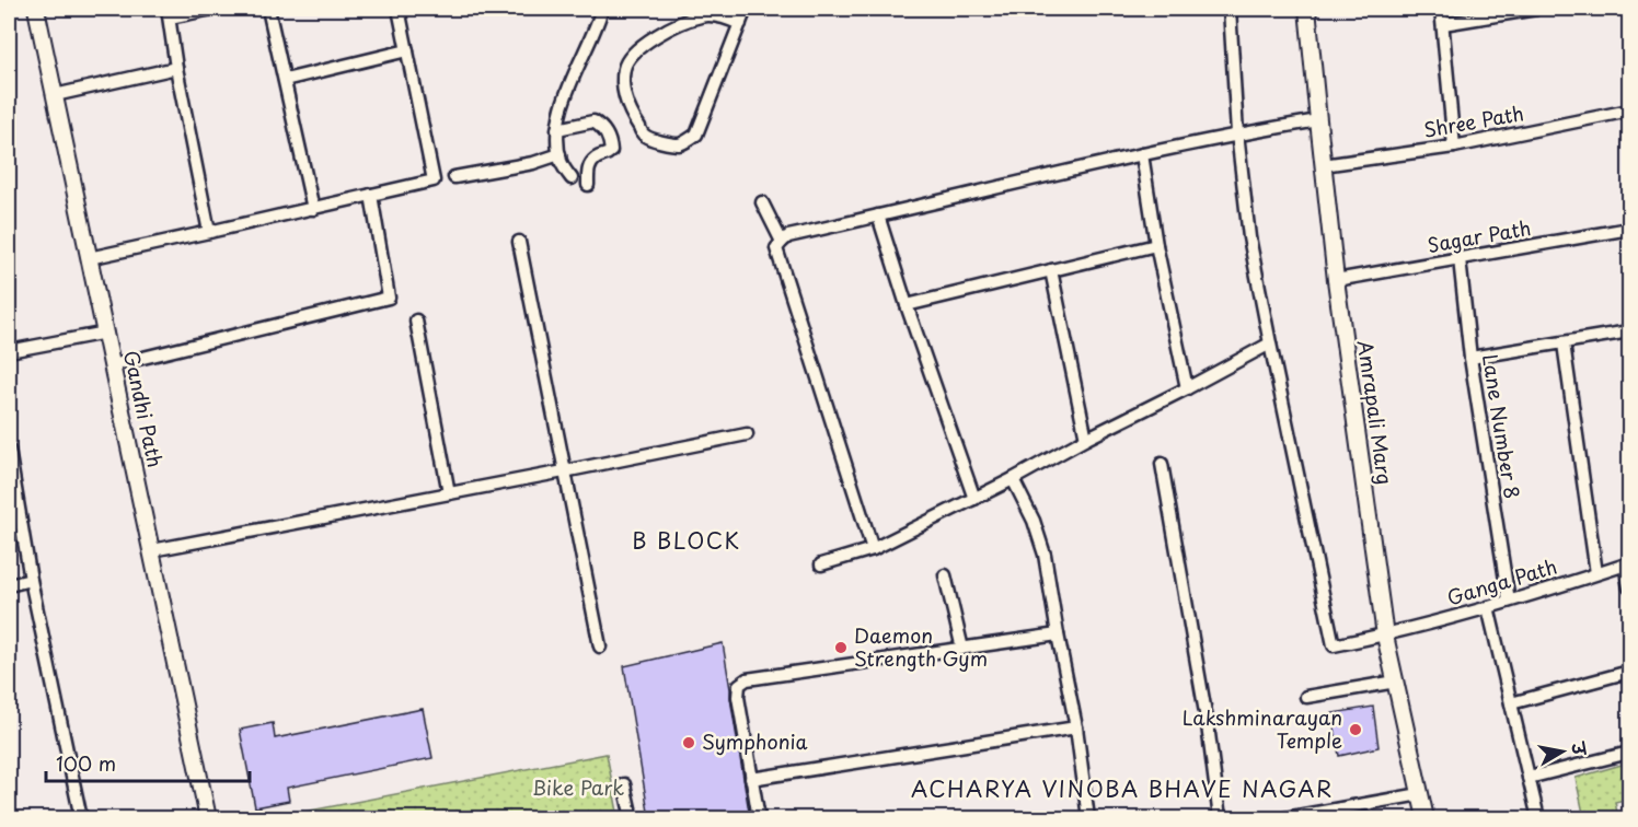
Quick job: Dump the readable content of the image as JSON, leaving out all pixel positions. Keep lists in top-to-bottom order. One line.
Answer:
{"streets":{"street":["Shree Path","Sagar Path","Gandhi Path","Amrapali Marg","Lane Number 8","Ganga Path"]},"crossings":[["Shree Path","Amrapali Marg"],["Sagar Path","Amrapali Marg"],["Sagar Path","Lane Number 8"],["Amrapali Marg","Ganga Path"],["Lane Number 8","Ganga Path"]],"districts":["B BLOCK","ACHARYA VINOBA BHAVE NAGAR"],"parks":["Bike Park"],"places":["Daemon Strength Gym","Lakshminarayan Temple","Symphonia"],"scale_bar":"100 m","north":"right"}
